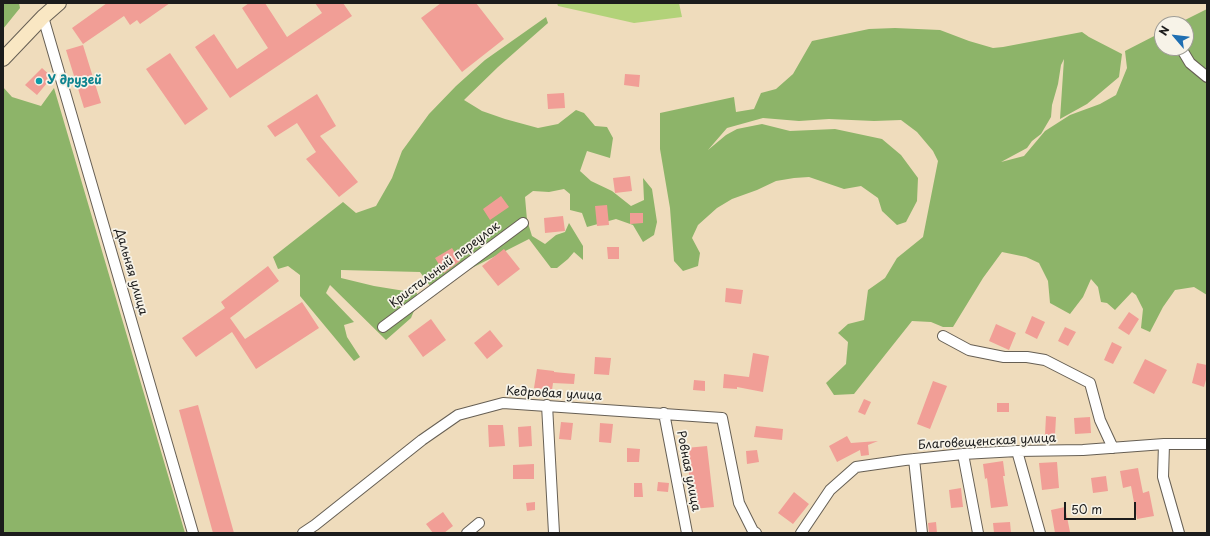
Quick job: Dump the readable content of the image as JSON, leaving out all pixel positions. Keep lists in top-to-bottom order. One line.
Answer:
{"streets":{"street":["Кристальный переулок","Дальняя улица","Кедровая улица","Благовещенская улица","Ровная улица"]},"crossings":[["Кедровая улица","Ровная улица"]],"places":["У друзей"],"scale_bar":"50 m","north":"top left"}
